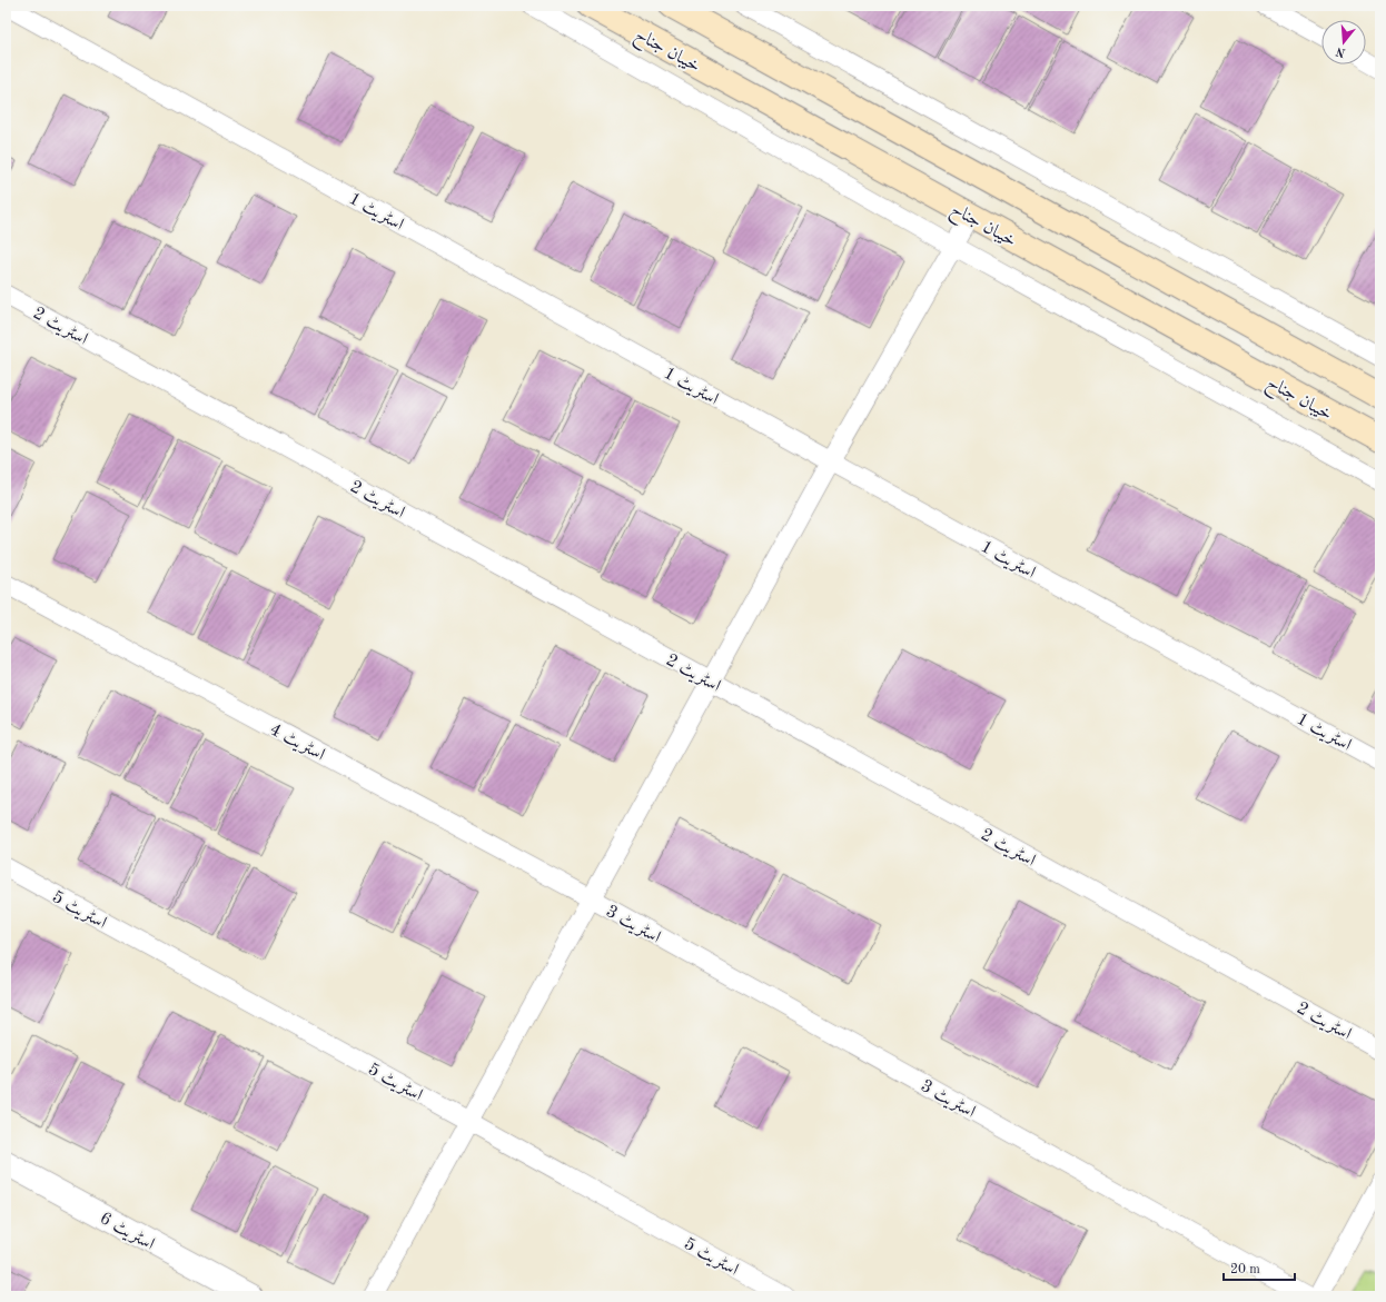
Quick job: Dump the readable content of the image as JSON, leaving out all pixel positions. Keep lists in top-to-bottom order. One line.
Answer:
{"streets":{"main road":["خیبان جناح"],"street":["اسٹریٹ 1","اسٹریٹ 2","اسٹریٹ 4","اسٹریٹ 5","اسٹریٹ 3","اسٹریٹ 6"]},"crossings":[["اسٹریٹ 4","اسٹریٹ 3"]],"scale_bar":"20 m","north":"bottom"}
